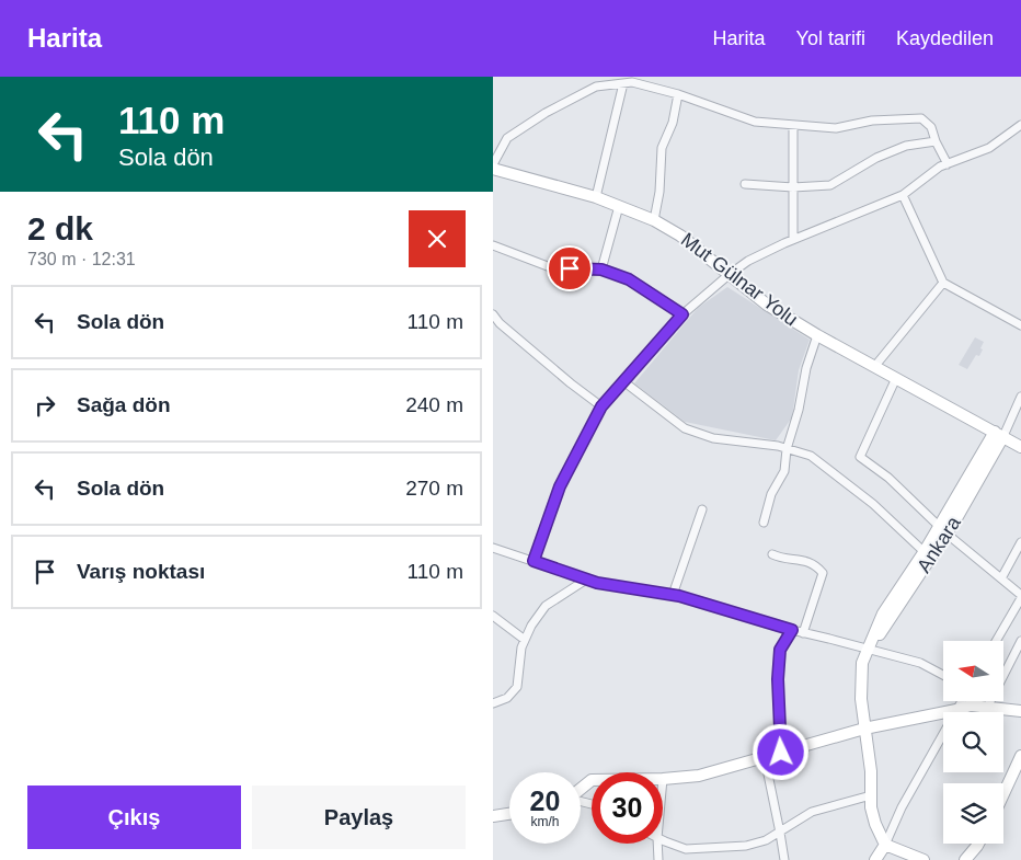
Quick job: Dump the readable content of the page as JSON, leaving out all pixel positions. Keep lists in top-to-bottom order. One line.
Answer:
{"streets":{"main road":["Mut Gülnar Yolu","Ankara"]},"crossings":[["Mut Gülnar Yolu","Ankara"]],"north":"left","page":{"header":"Harita","nav":["Harita","Yol tarifi","Kaydedilen"],"turn":["110 m","Sola dön"],"heading":["2 dk","730 m · 12:31"],"list":[{"name":"Sola dön","value":"110 m"},{"name":"Sağa dön","value":"240 m"},{"name":"Sola dön","value":"270 m"},{"name":"Varış noktası","value":"110 m"}],"speed":"20 km/h","limit":"30","buttons":["Çıkış","Paylaş"]}}
